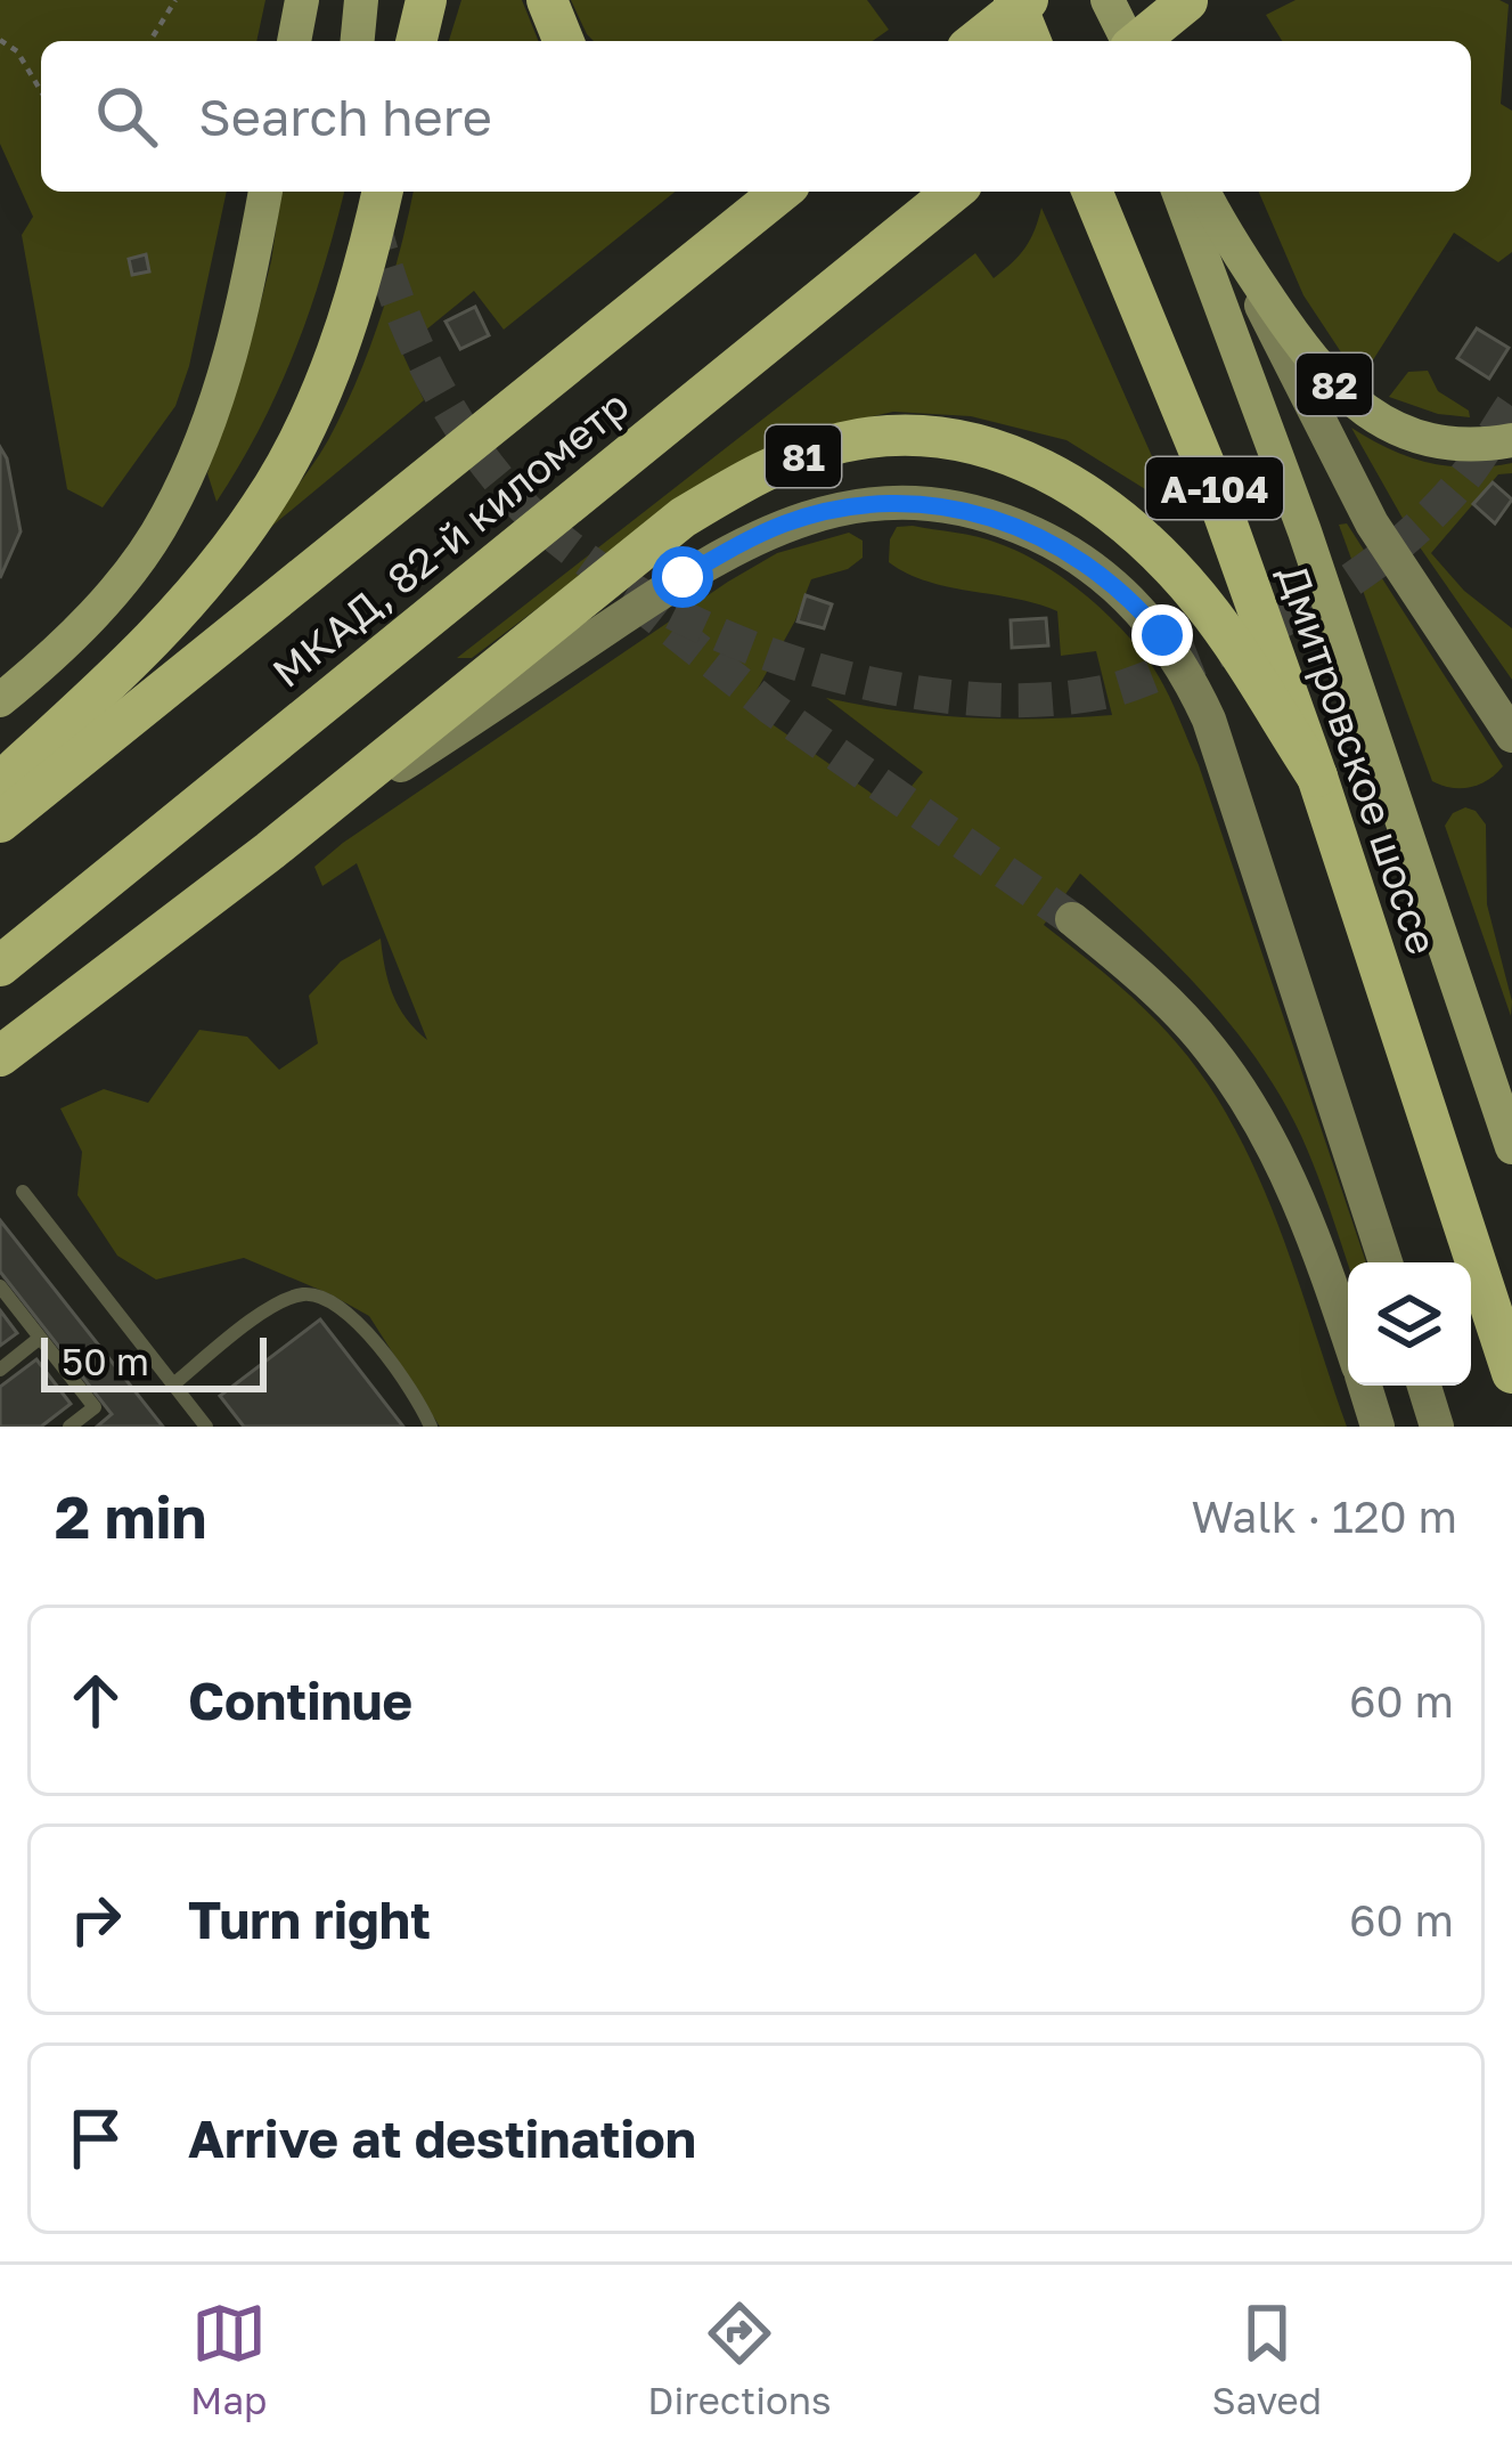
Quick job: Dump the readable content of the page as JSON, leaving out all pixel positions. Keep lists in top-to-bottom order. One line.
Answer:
{"streets":{"highway":["81","А-104","МКАД, 82-й километр","Дмитровское шоссе"],"main road":["82"]},"crossings":[["81","Дмитровское шоссе"]],"scale_bar":"50 m","page":{"search":"Search here","scale":"50 m","heading":["2 min","Walk · 120 m"],"list":[["Continue","60 m"],["Turn right","60 m"],"Arrive at destination"],"nav":["Map","Directions","Saved"]}}
